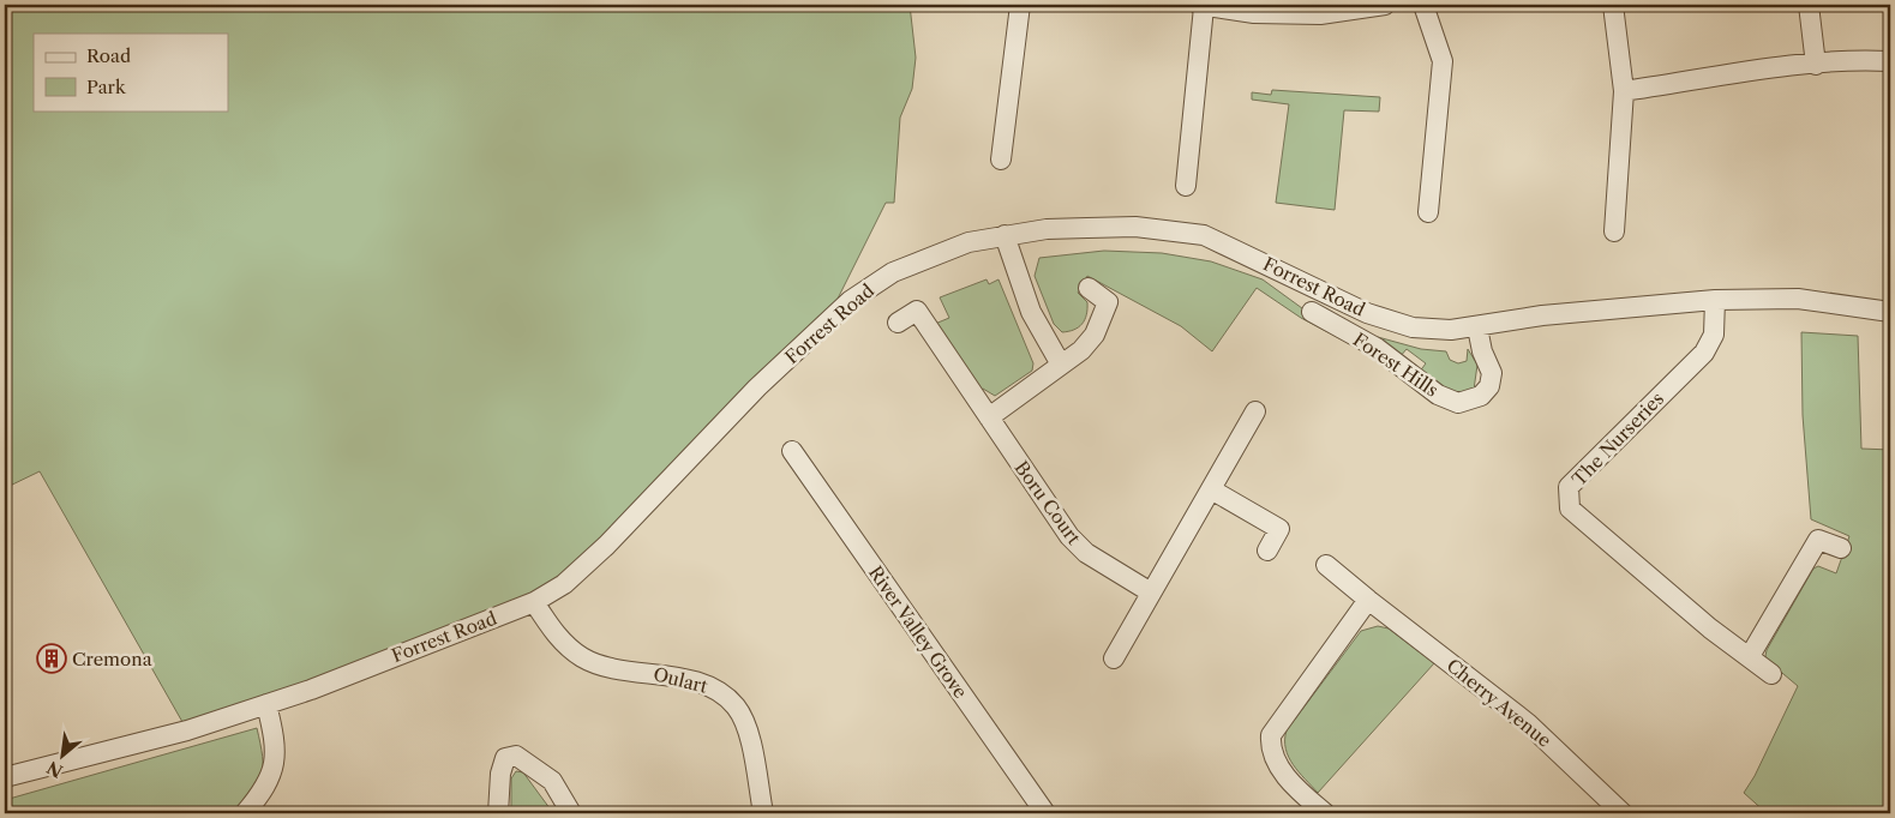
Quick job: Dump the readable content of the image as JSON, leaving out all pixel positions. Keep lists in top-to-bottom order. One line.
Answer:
{"streets":{"street":["Forrest Road","Forest Hills","The Nurseries","Boru Court","River Valley Grove","Oulart","Cherry Avenue"]},"crossings":[["Forrest Road","Forest Hills"],["Forrest Road","The Nurseries"],["Forrest Road","Oulart"]],"places":{"building":["Cremona"]},"legend":["Road","Park"],"north":"bottom left"}
